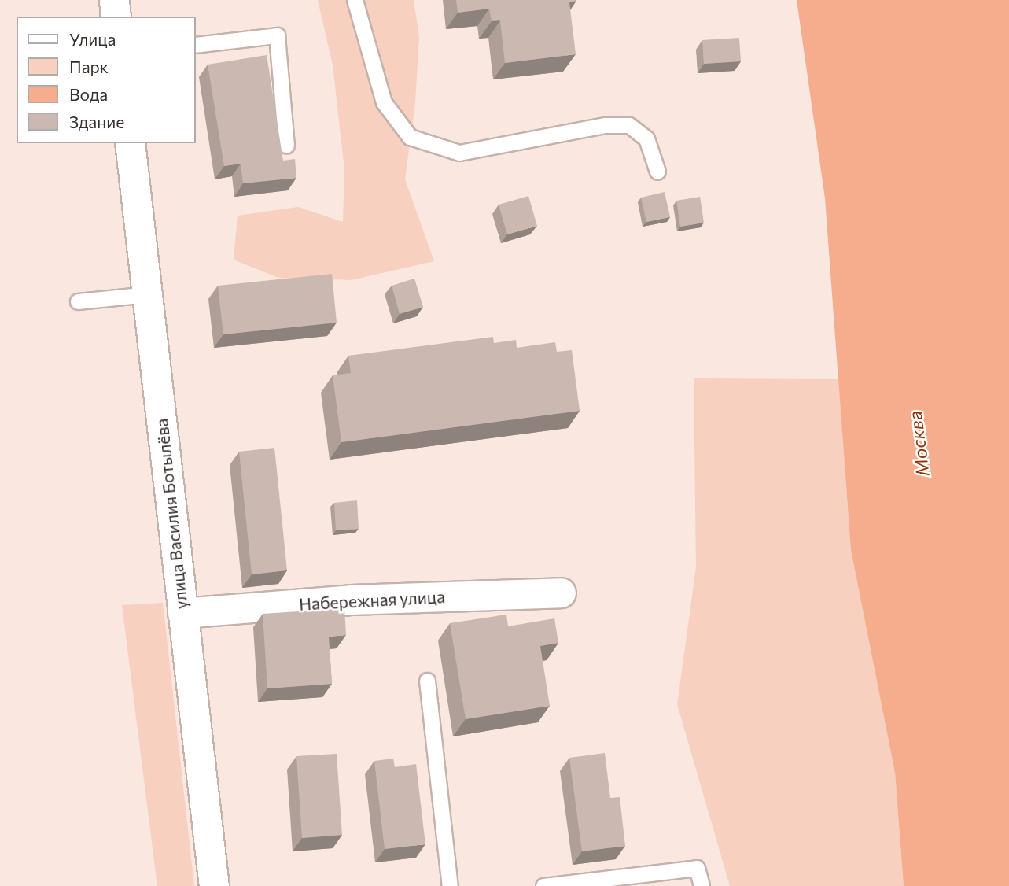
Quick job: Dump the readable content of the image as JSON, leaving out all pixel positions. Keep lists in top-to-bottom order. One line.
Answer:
{"streets":{"street":["улица Василия Ботылёва","Набережная улица"]},"crossings":[["улица Василия Ботылёва","Набережная улица"]],"water":["Москва"],"legend":["Улица","Парк","Вода","Здание"]}
